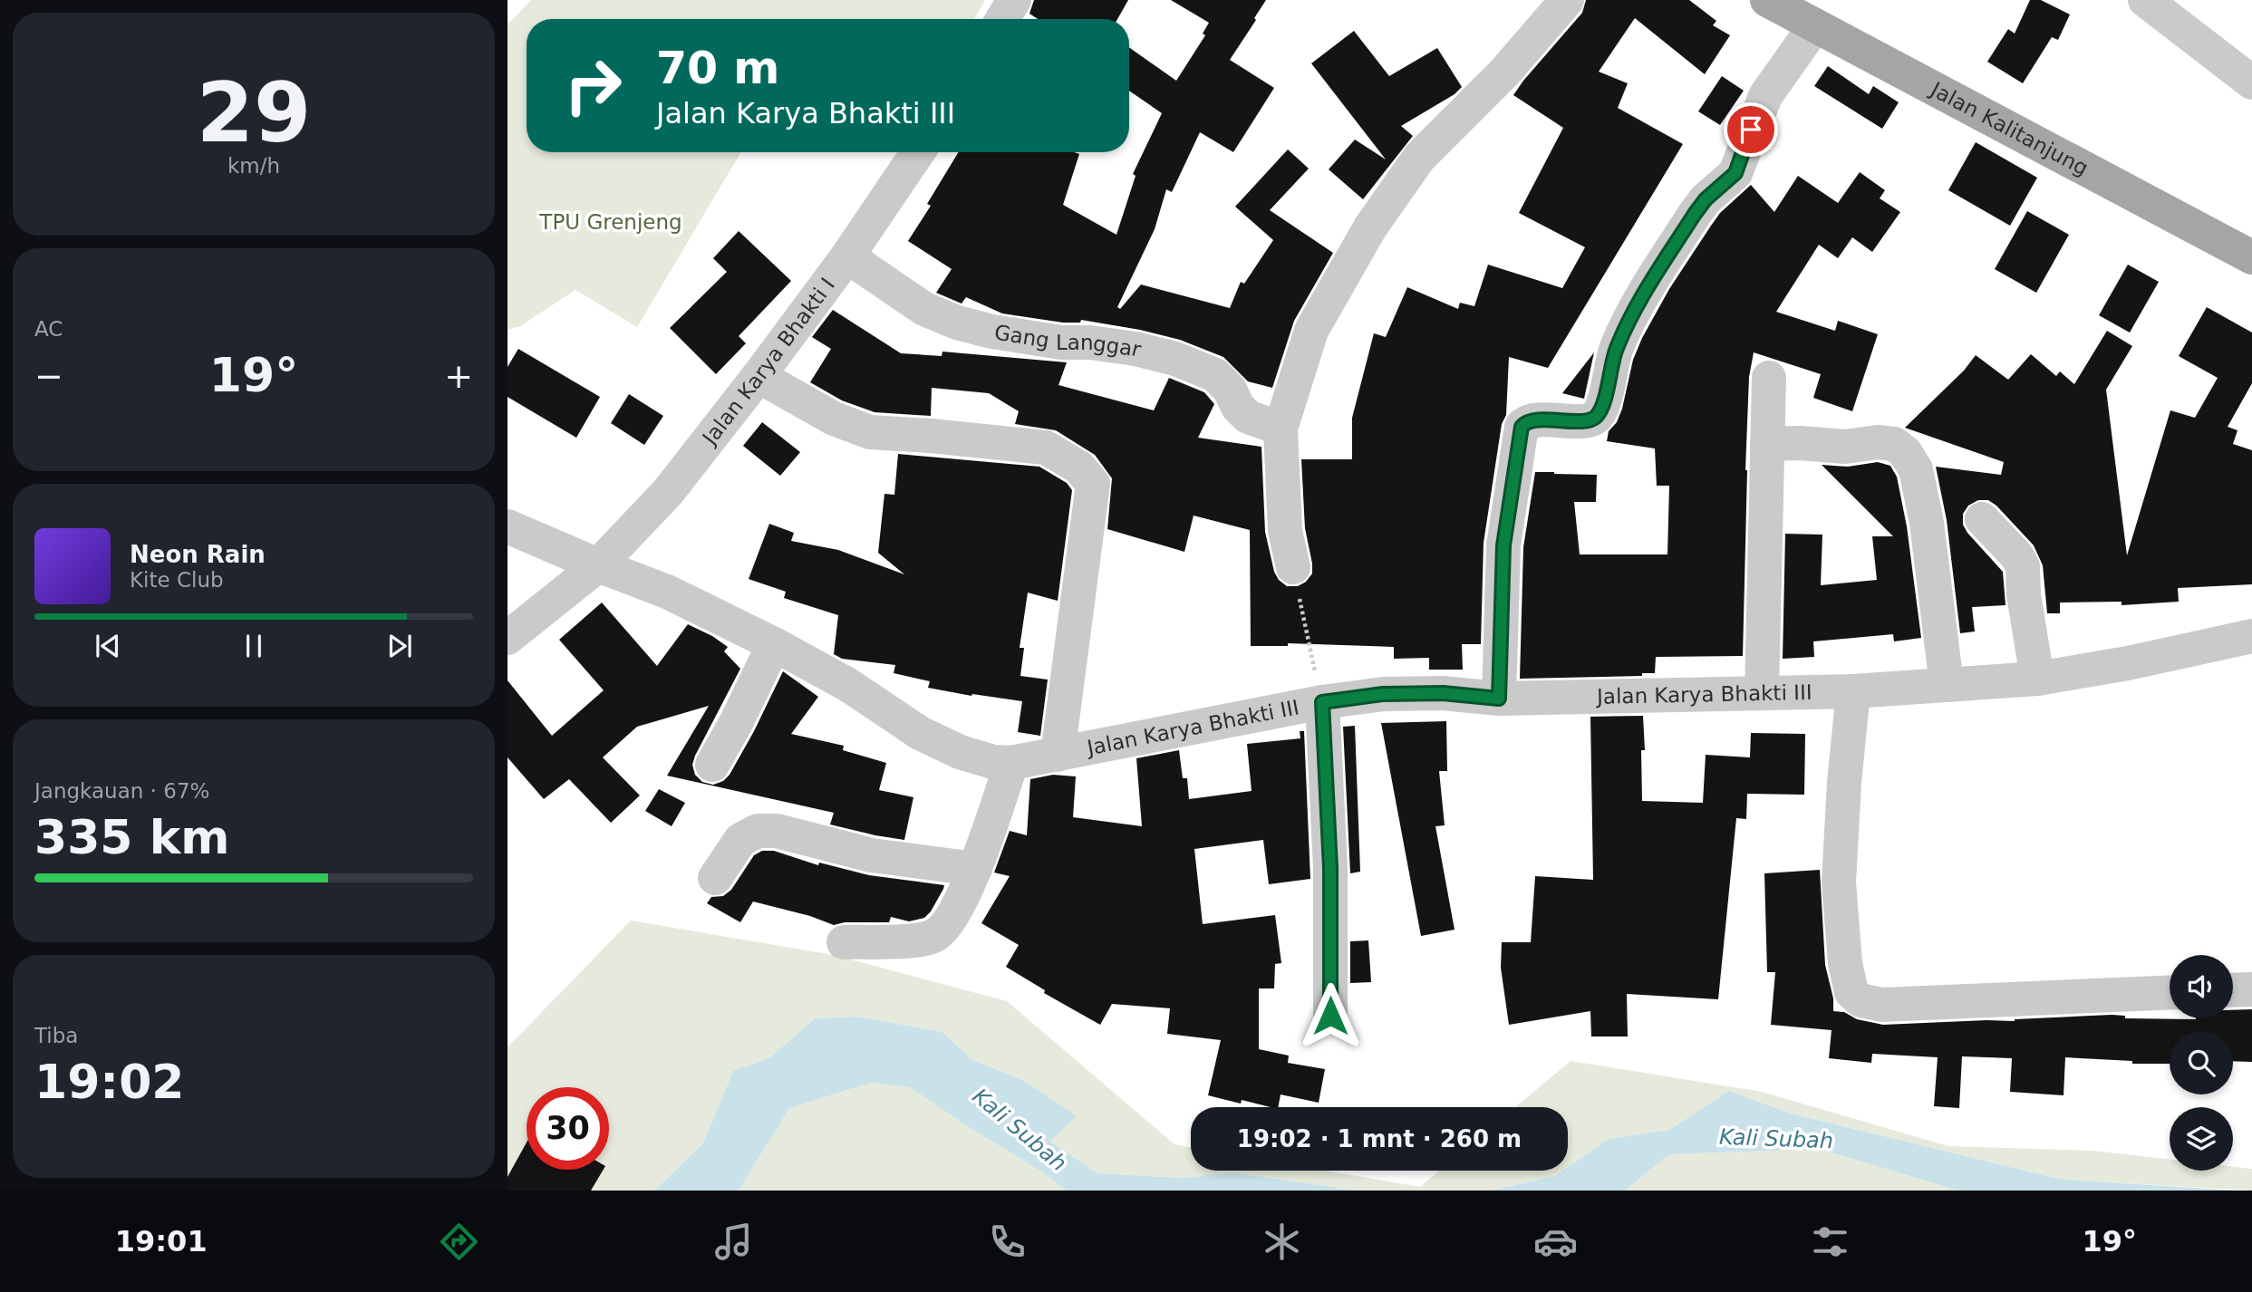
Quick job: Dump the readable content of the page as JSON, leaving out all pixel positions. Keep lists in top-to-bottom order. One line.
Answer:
{"streets":{"main road":["Jalan Kalitanjung"],"street":["Gang Langgar","Jalan Karya Bhakti I","Jalan Karya Bhakti III"]},"crossings":[["Gang Langgar","Jalan Karya Bhakti I"],["Jalan Karya Bhakti I","Jalan Karya Bhakti III"]],"water":["Kali Subah"],"parks":["TPU Grenjeng"],"page":{"tile":[["29","km/h"],"AC",["Jangkauan · 67%","335 km"],["Tiba","19:02"]],"turn":["70 m","Jalan Karya Bhakti III"],"heat":["−","19°","+"],"song":["Neon Rain","Kite Club"],"limit":"30","trip":"19:02 · 1 mnt · 260 m","tabs":["19:01","19°"]}}
